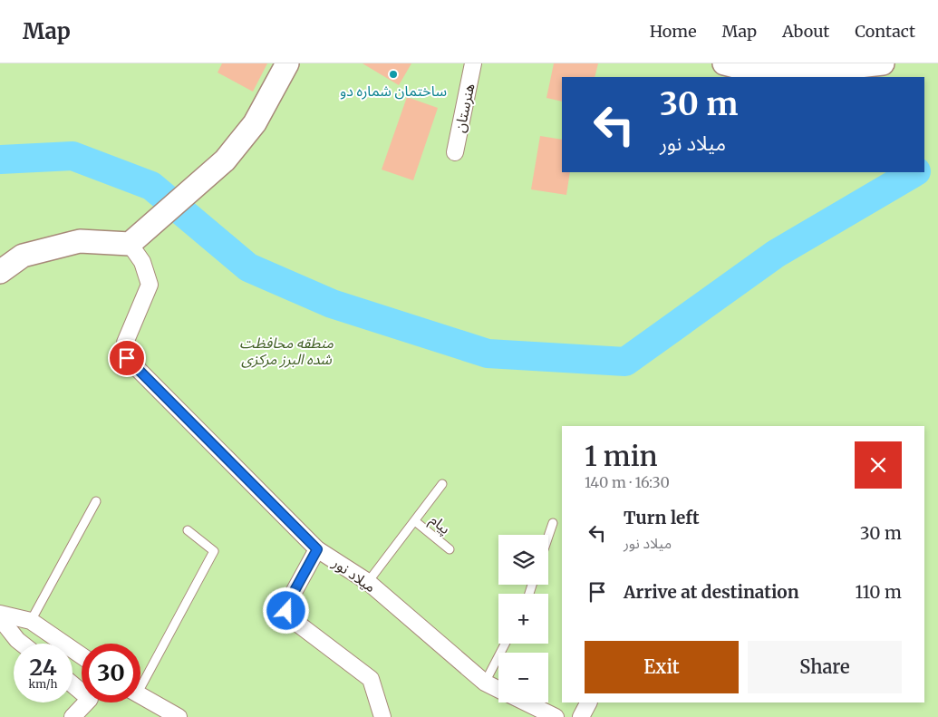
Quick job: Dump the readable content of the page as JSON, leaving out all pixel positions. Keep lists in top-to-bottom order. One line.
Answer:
{"streets":{"street":["هنرستان","میلاد نور"],"lane":["پیام"]},"parks":["منطقه محافظت شده البرز مرکزی"],"places":["ساختمان شماره دو"],"page":{"header":"Map","nav":["Home","Map","About","Contact"],"turn":["30 m","میلاد نور"],"heading":["1 min","140 m · 16:30"],"list":[{"name":"Turn left","note":"میلاد نور","value":"30 m"},{"name":"Arrive at destination","value":"110 m"}],"map_buttons":["+","−"],"buttons":["Exit","Share"],"speed":"24 km/h","limit":"30"}}
